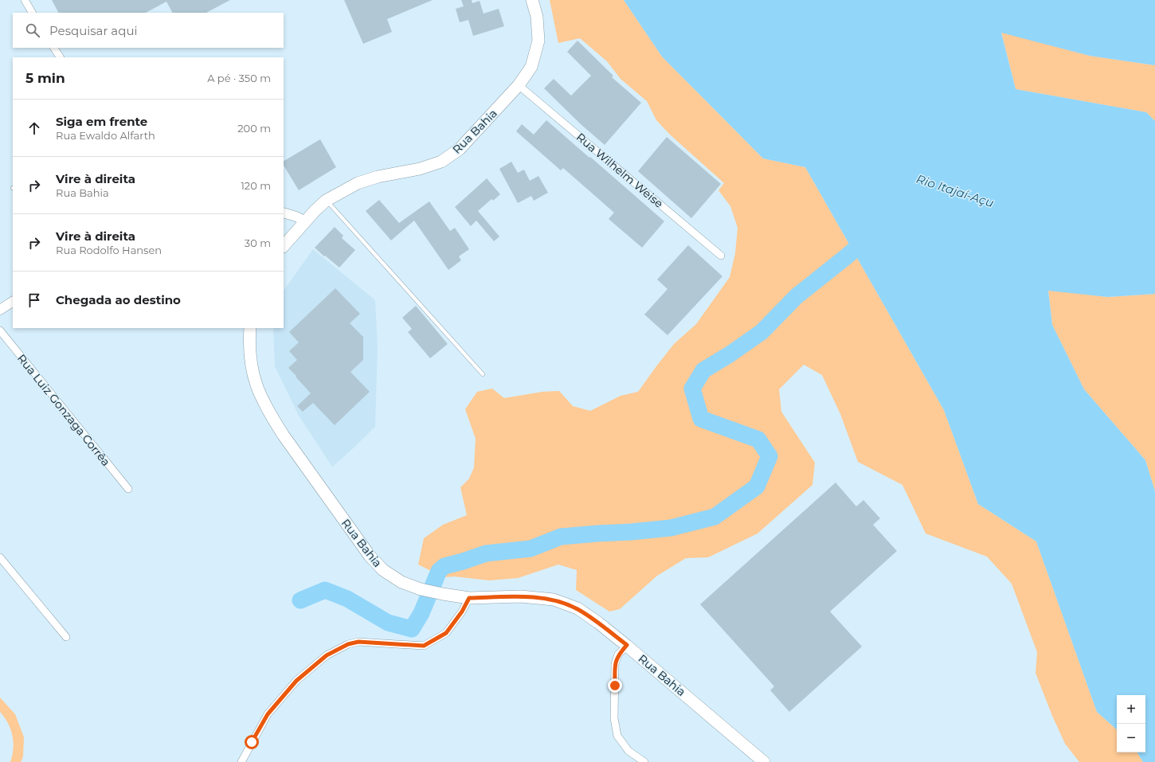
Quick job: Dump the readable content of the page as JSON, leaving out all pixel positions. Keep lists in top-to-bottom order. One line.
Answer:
{"streets":{"main road":["Rua Bahia"],"street":["Rua Wilhelm Weise","Rua Luiz Gonzaga Corrêa"]},"crossings":[["Rua Bahia","Rua Wilhelm Weise"]],"water":["Rio Itajaí-Açu"],"page":{"search":"Pesquisar aqui","heading":["5 min","A pé · 350 m"],"list":[["Siga em frente","Rua Ewaldo Alfarth","200 m"],["Vire à direita","Rua Bahia","120 m"],["Vire à direita","Rua Rodolfo Hansen","30 m"],"Chegada ao destino"],"map_buttons":["+","−"]}}
